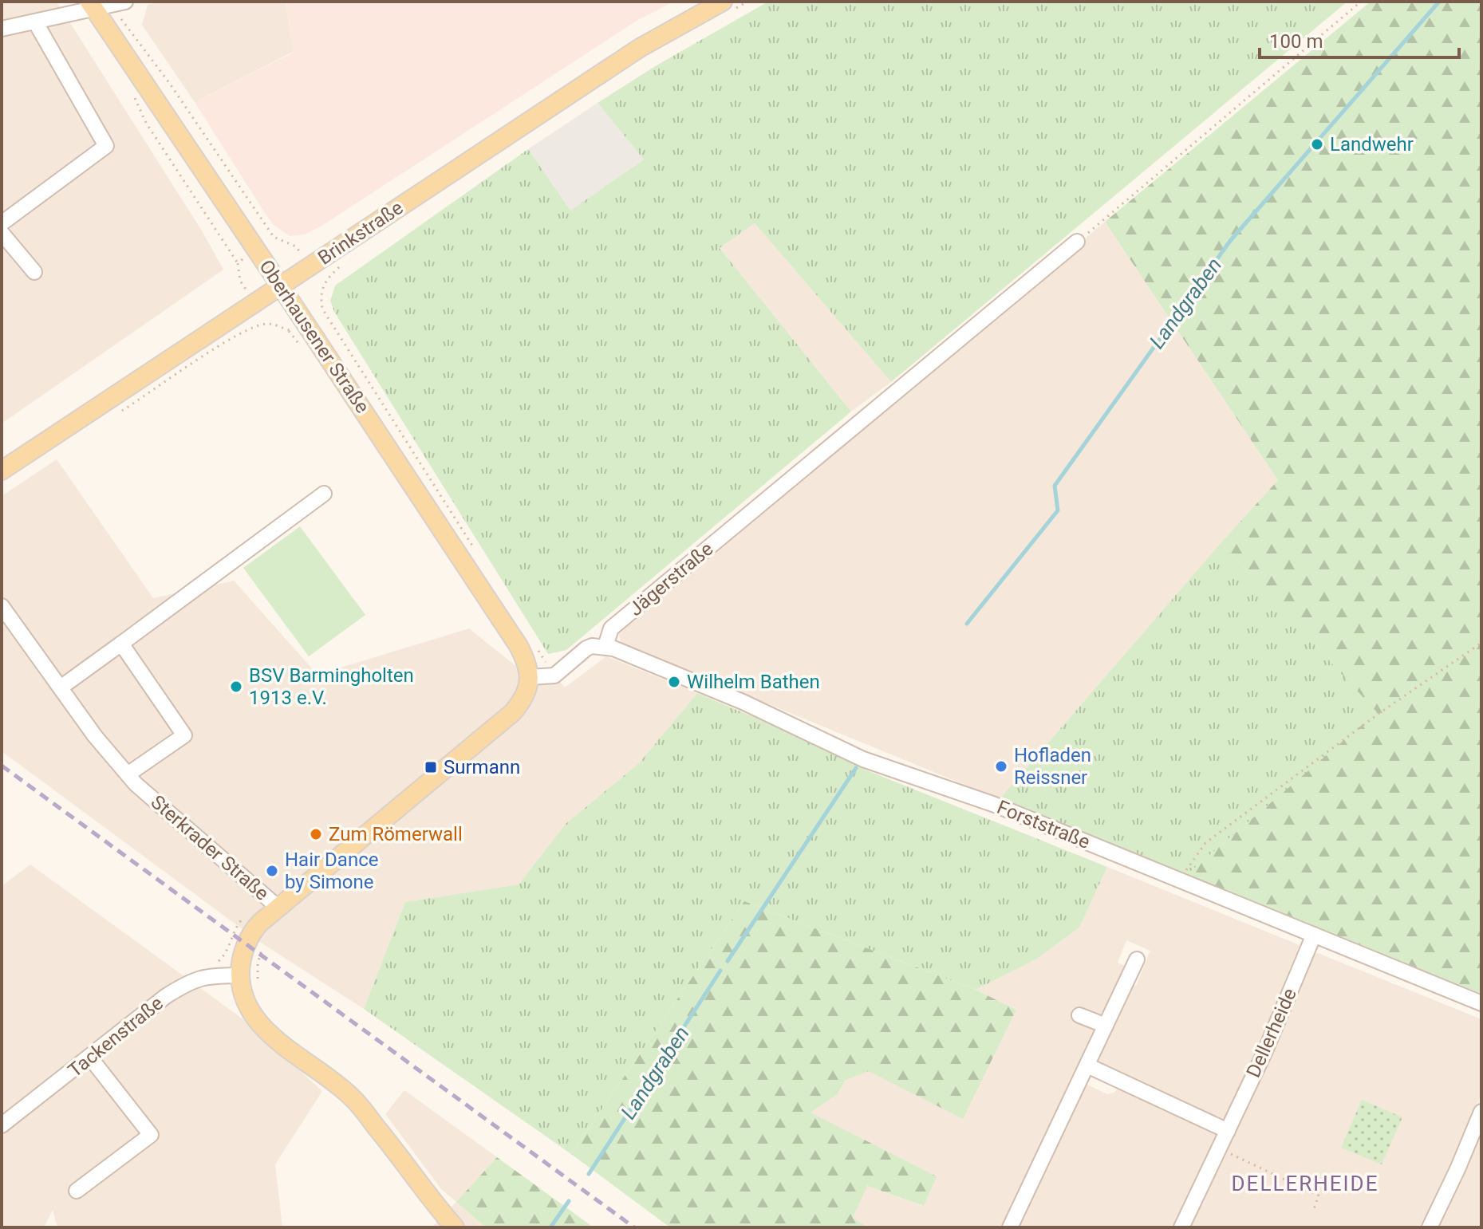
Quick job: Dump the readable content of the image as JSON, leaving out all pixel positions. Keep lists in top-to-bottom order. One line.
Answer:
{"streets":{"main road":["Brinkstraße","Oberhausener Straße","Sterkrader Straße"],"street":["Jägerstraße","Forststraße","Dellerheide","Tackenstraße"]},"crossings":[["Brinkstraße","Oberhausener Straße"],["Jägerstraße","Forststraße"],["Forststraße","Dellerheide"],["Sterkrader Straße","Tackenstraße"]],"districts":["DELLERHEIDE"],"water":["Landgraben"],"places":{"other":["Landwehr","Wilhelm Bathen","BSV Barmingholten 1913 e.V.","Hofladen Reissner","Zum Römerwall","Hair Dance by Simone"],"transit":["Surmann"]},"scale_bar":"100 m"}
